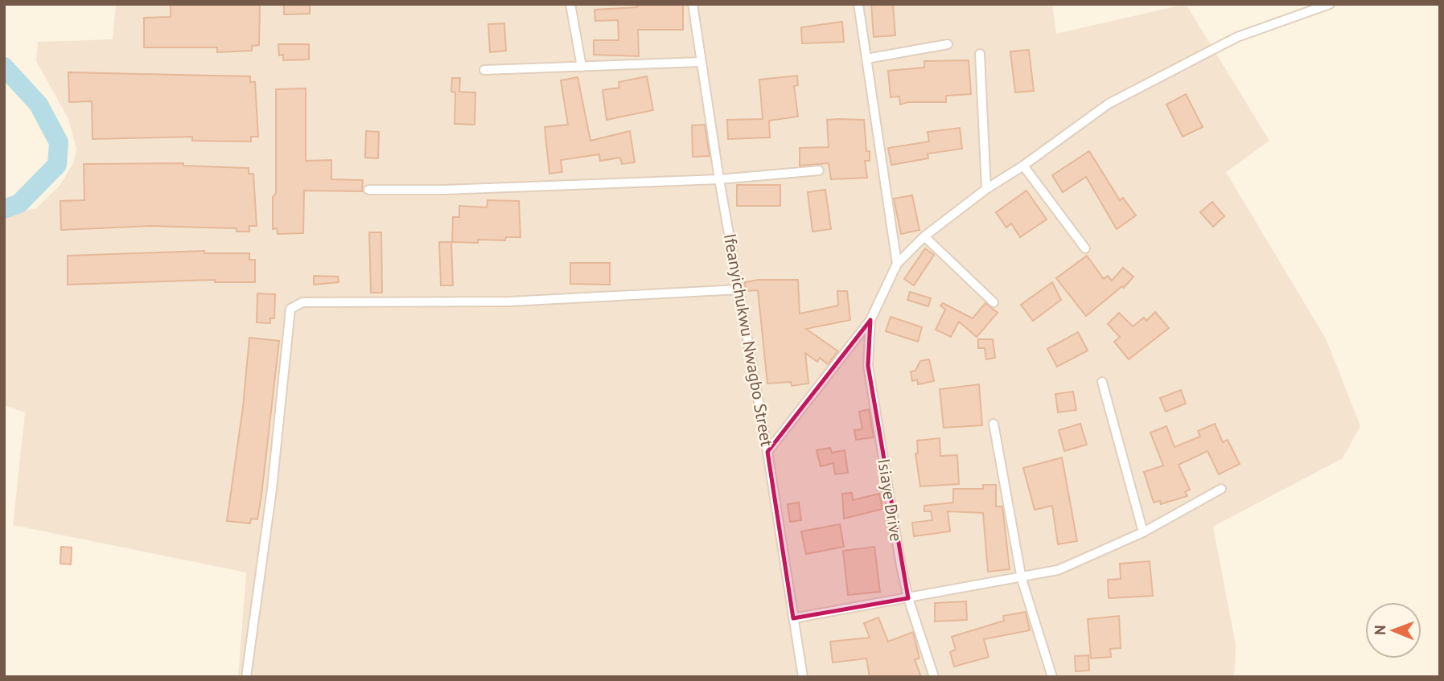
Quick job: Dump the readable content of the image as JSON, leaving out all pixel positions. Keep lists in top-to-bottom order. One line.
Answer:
{"streets":{"street":["Ifeanyichukwu Nwagbo Street","Isiaye Drive"]},"north":"left"}
